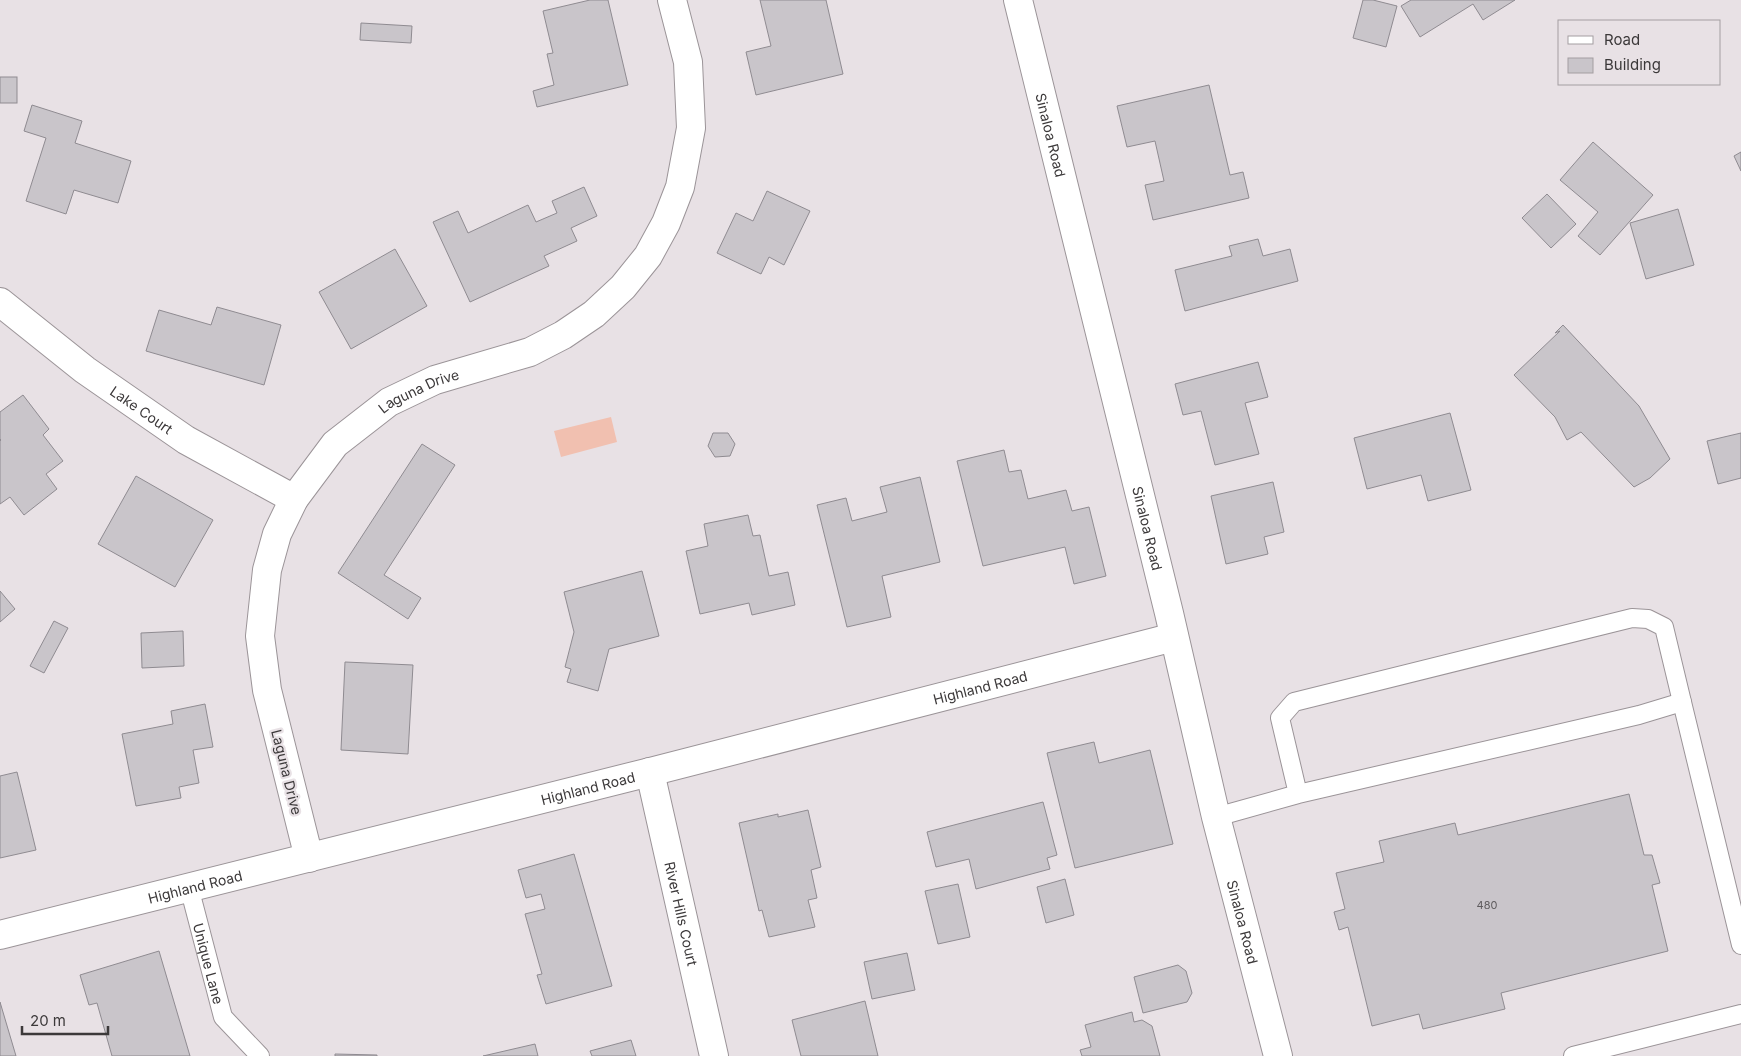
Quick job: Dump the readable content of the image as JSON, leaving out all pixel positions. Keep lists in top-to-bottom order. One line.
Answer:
{"streets":{"street":["Sinaloa Road","Laguna Drive","Lake Court","Highland Road","River Hills Court"],"lane":["Unique Lane"]},"crossings":[["Sinaloa Road","Highland Road"],["Laguna Drive","Lake Court"],["Laguna Drive","Highland Road"],["Highland Road","River Hills Court"],["Highland Road","Unique Lane"]],"house_numbers":["480"],"legend":["Road","Building"],"scale_bar":"20 m"}
